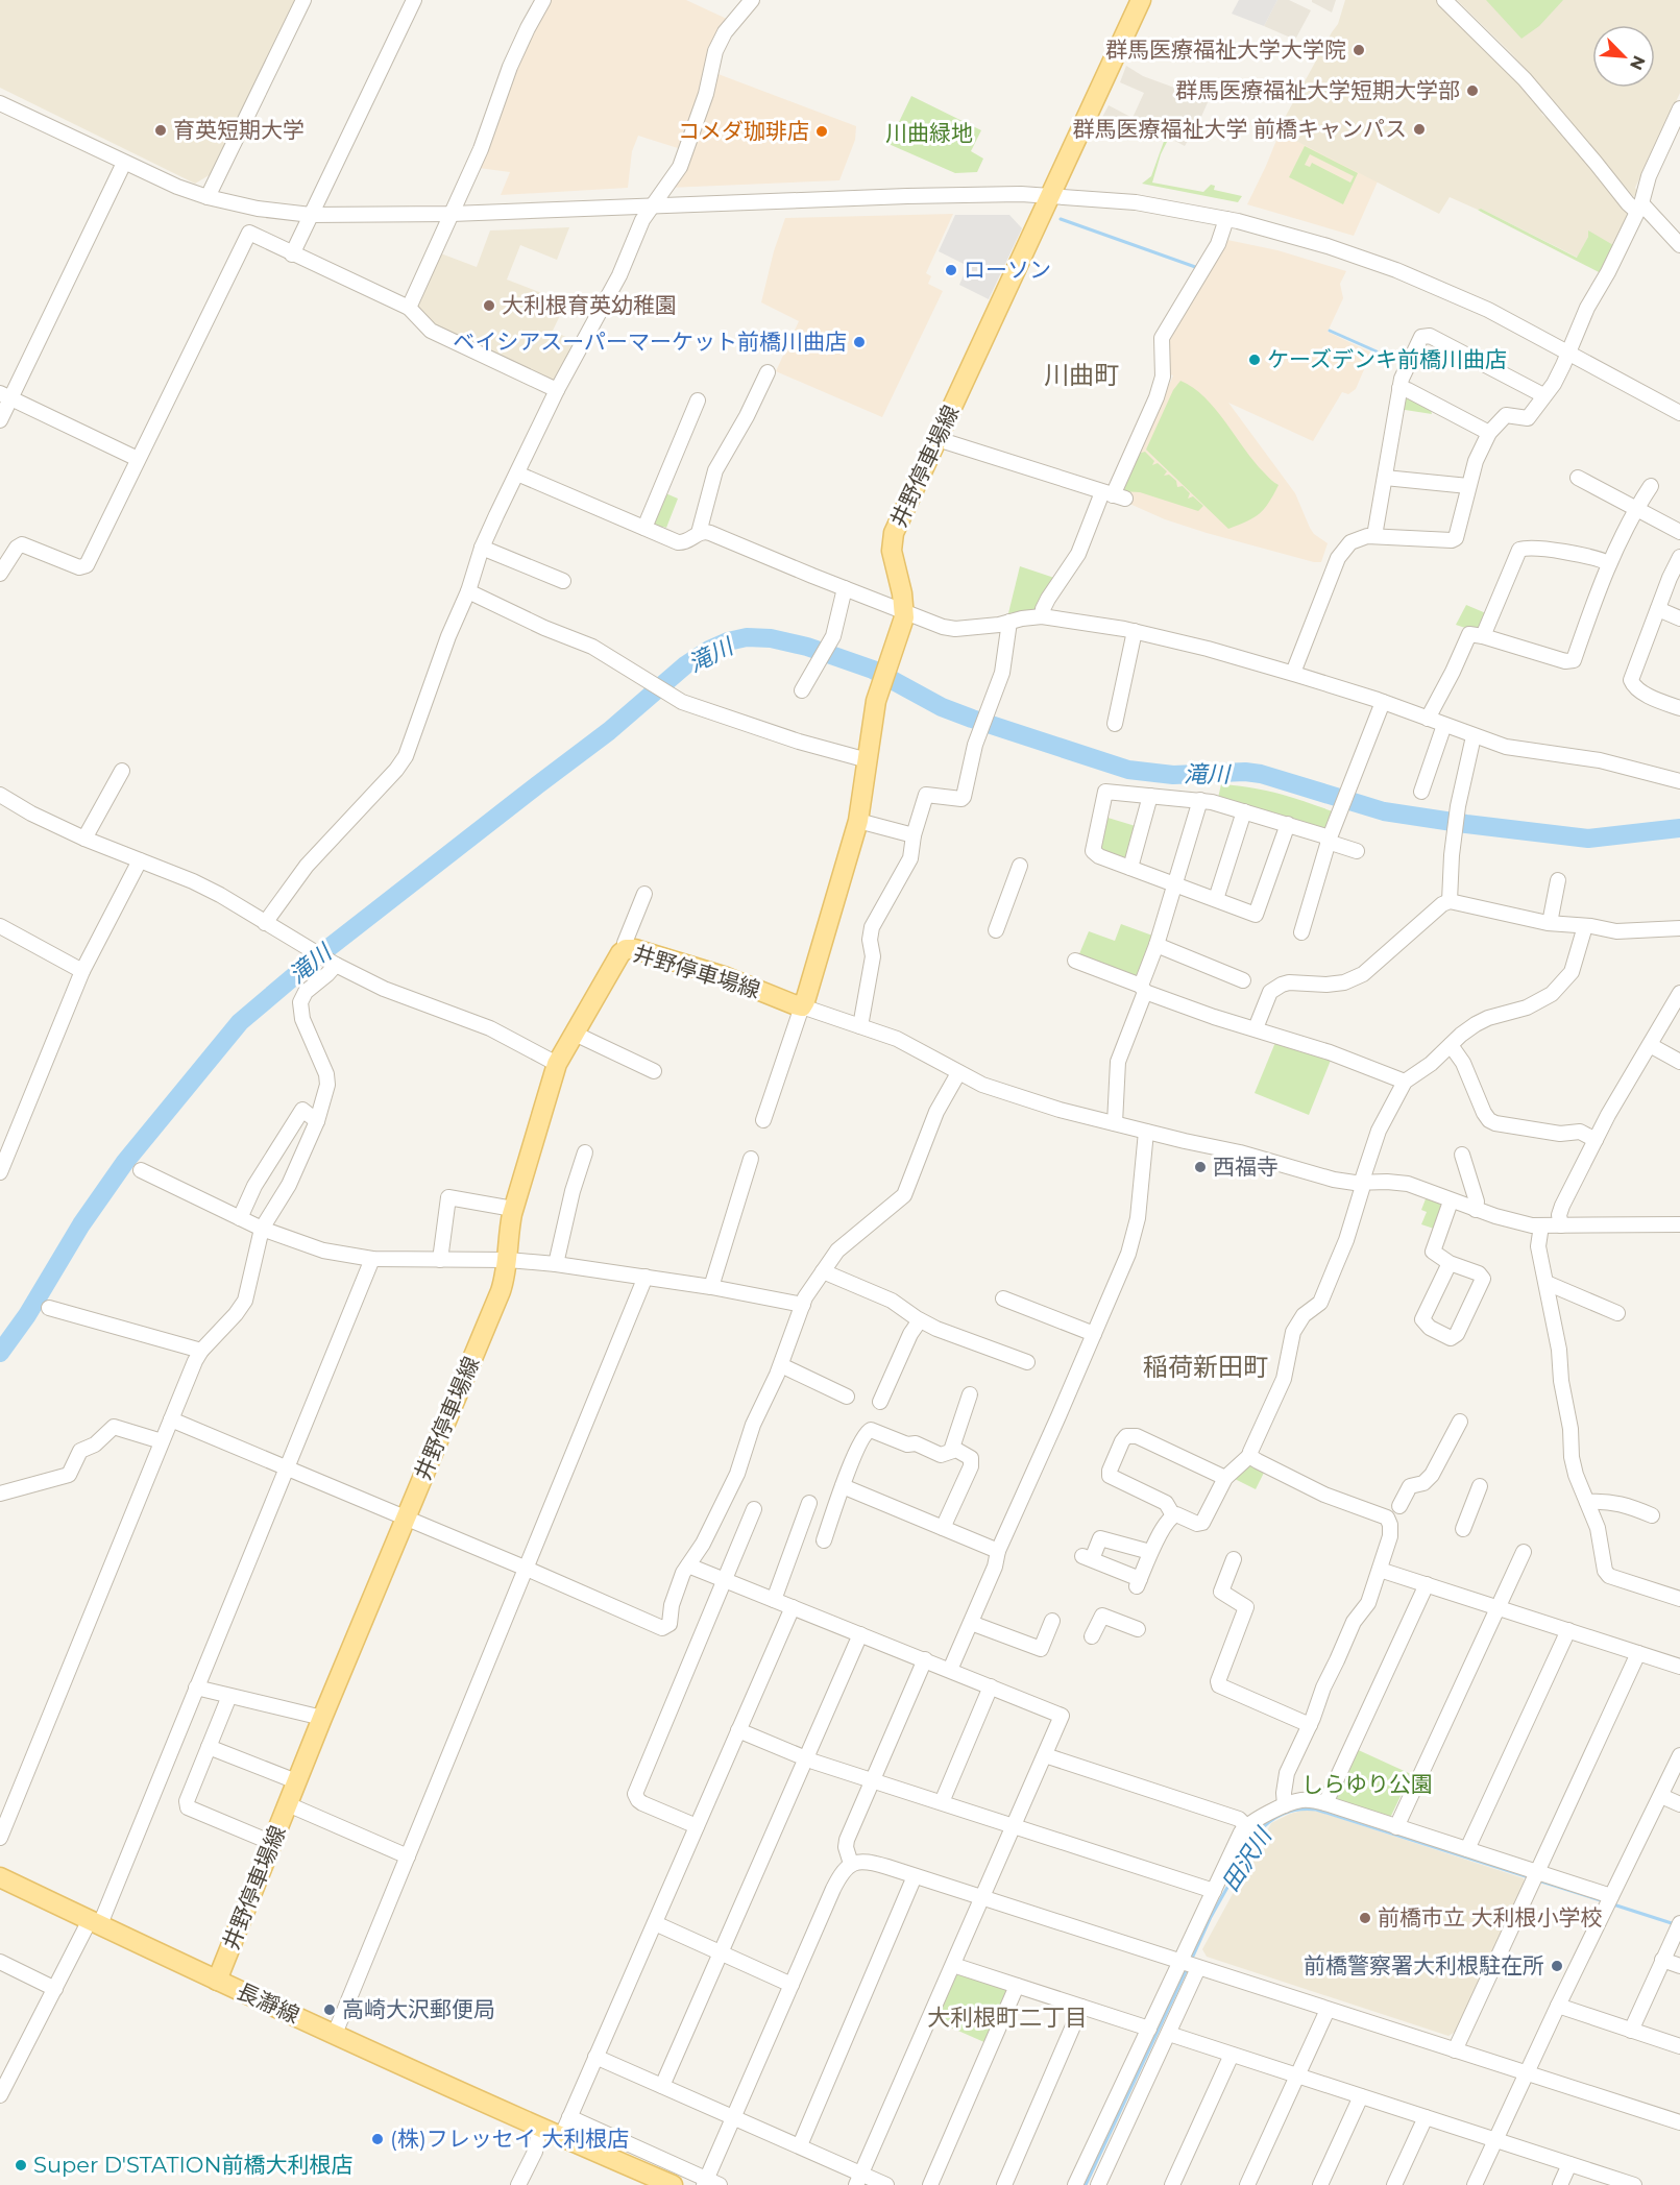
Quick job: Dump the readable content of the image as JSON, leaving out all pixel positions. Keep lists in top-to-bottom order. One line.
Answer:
{"streets":{"main road":["井野停車場線","長瀞線"]},"crossings":[["井野停車場線","長瀞線"]],"districts":["川曲町","稲荷新田町","大利根町二丁目"],"water":["滝川","田沢川"],"parks":["川曲緑地","しらゆり公園"],"places":["群馬医療福祉大学大学院","群馬医療福祉大学短期大学部","群馬医療福祉大学 前橋キャンパス","育英短期大学","コメダ珈琲店","ローソン","大利根育英幼稚園","ベイシアスーパーマーケット前橋川曲店","ケーズデンキ前橋川曲店","西福寺","前橋市立 大利根小学校","前橋警察署大利根駐在所","高崎大沢郵便局","(株)フレッセイ 大利根店","Super D'STATION前橋大利根店"],"north":"bottom right"}
